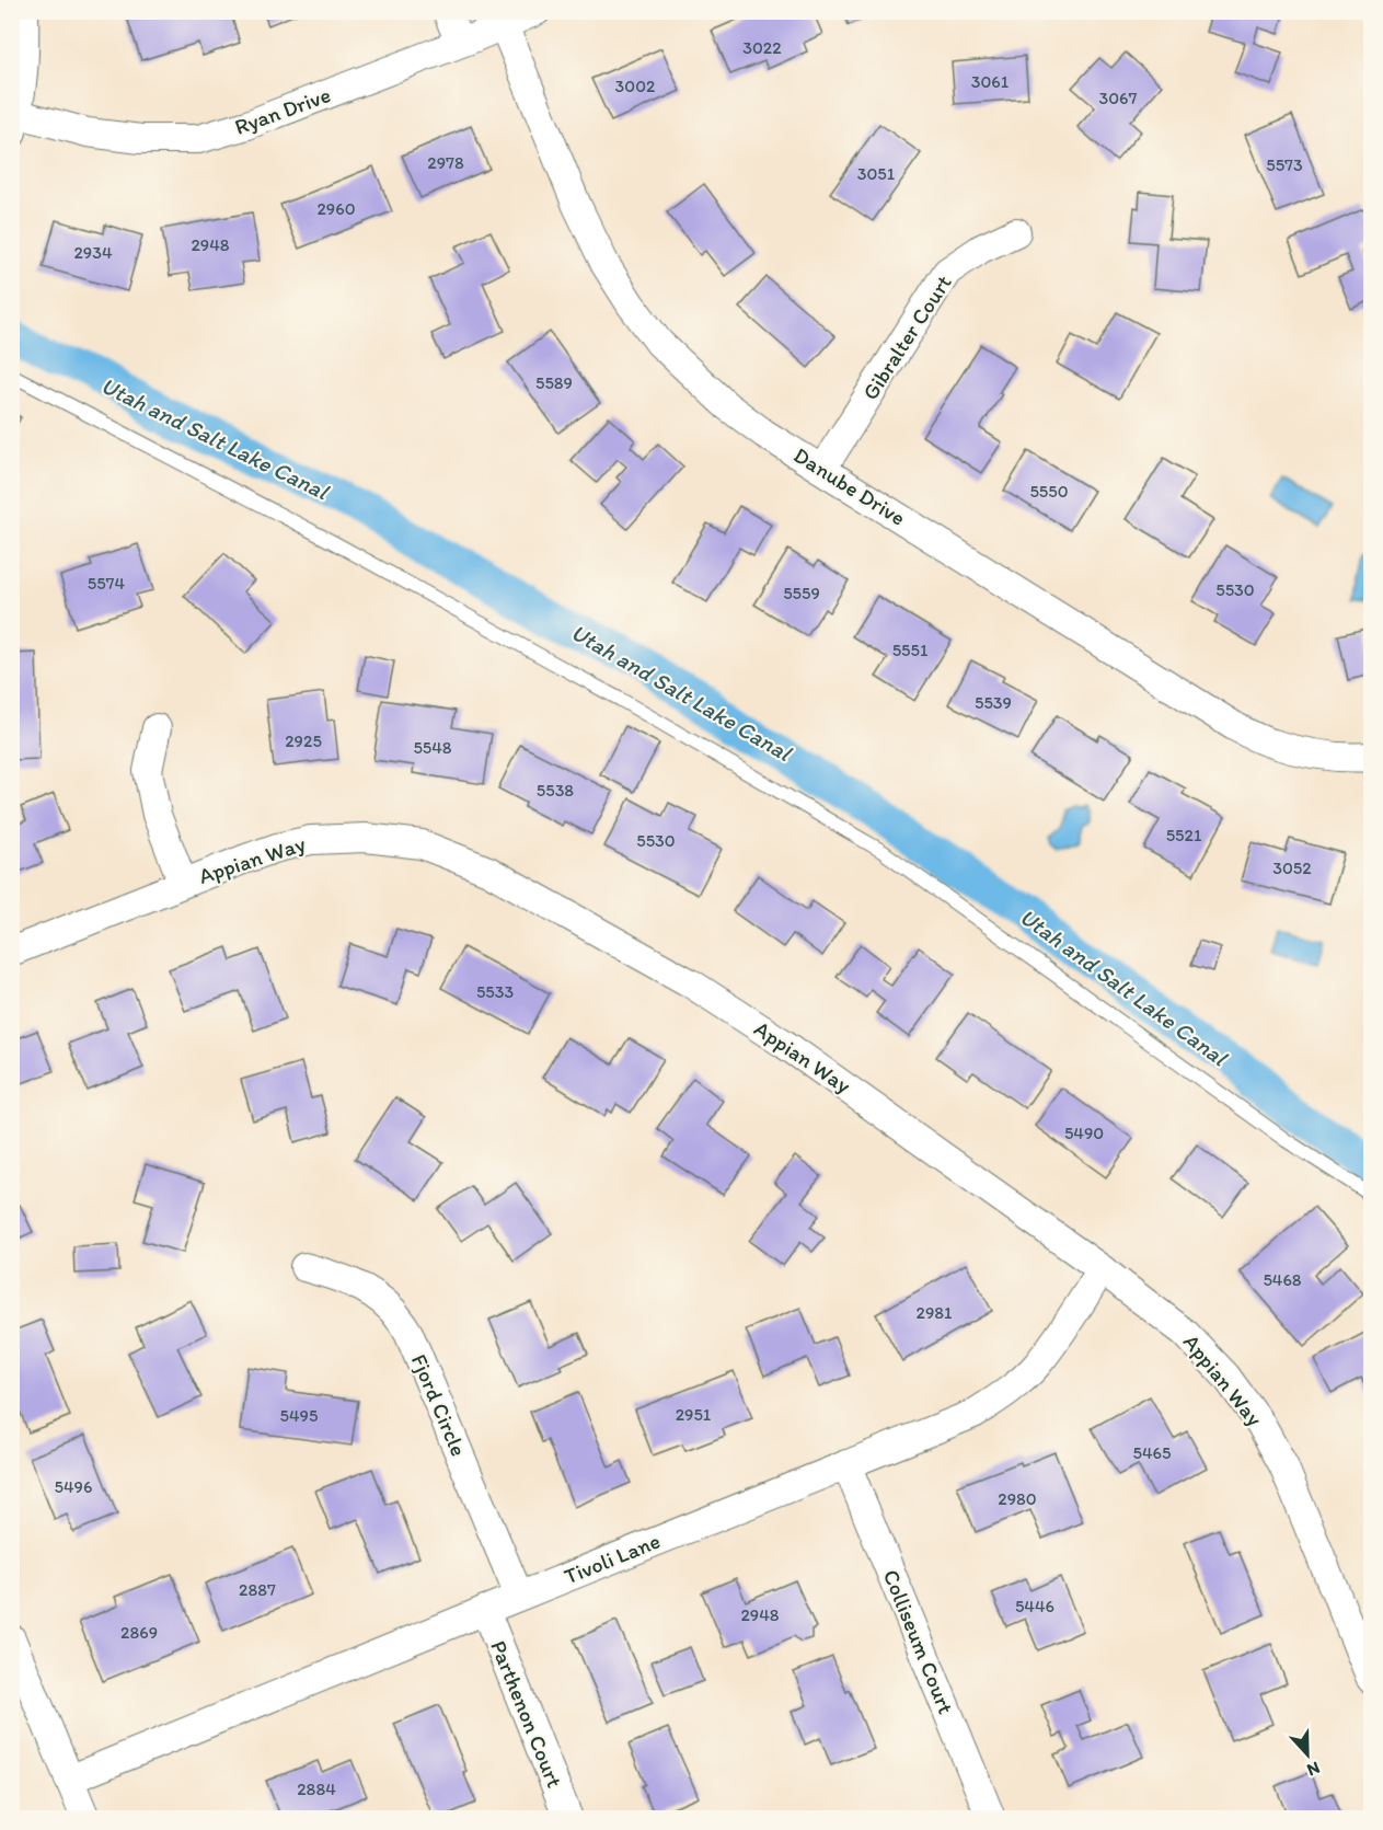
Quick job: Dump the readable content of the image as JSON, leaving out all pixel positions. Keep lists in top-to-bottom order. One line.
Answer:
{"streets":{"street":["Ryan Drive","Gibralter Court","Danube Drive","Appian Way","Fjord Circle","Tivoli Lane","Colliseum Court","Parthenon Court"]},"crossings":[["Ryan Drive","Danube Drive"],["Gibralter Court","Danube Drive"],["Appian Way","Tivoli Lane"],["Fjord Circle","Tivoli Lane"],["Tivoli Lane","Colliseum Court"],["Tivoli Lane","Parthenon Court"]],"water":["Utah and Salt Lake Canal"],"house_numbers":["3022","3061","3002","3067","2978","5573","3051","2960","2948","2934","5589","5550","5574","5530","5559","5551","5539","2925","5548","5538","5521","5530","3052","5533","5490","5468","2981","2951","5495","5465","5496","2980","2887","5446","2948","2869","2884"],"north":"bottom"}
